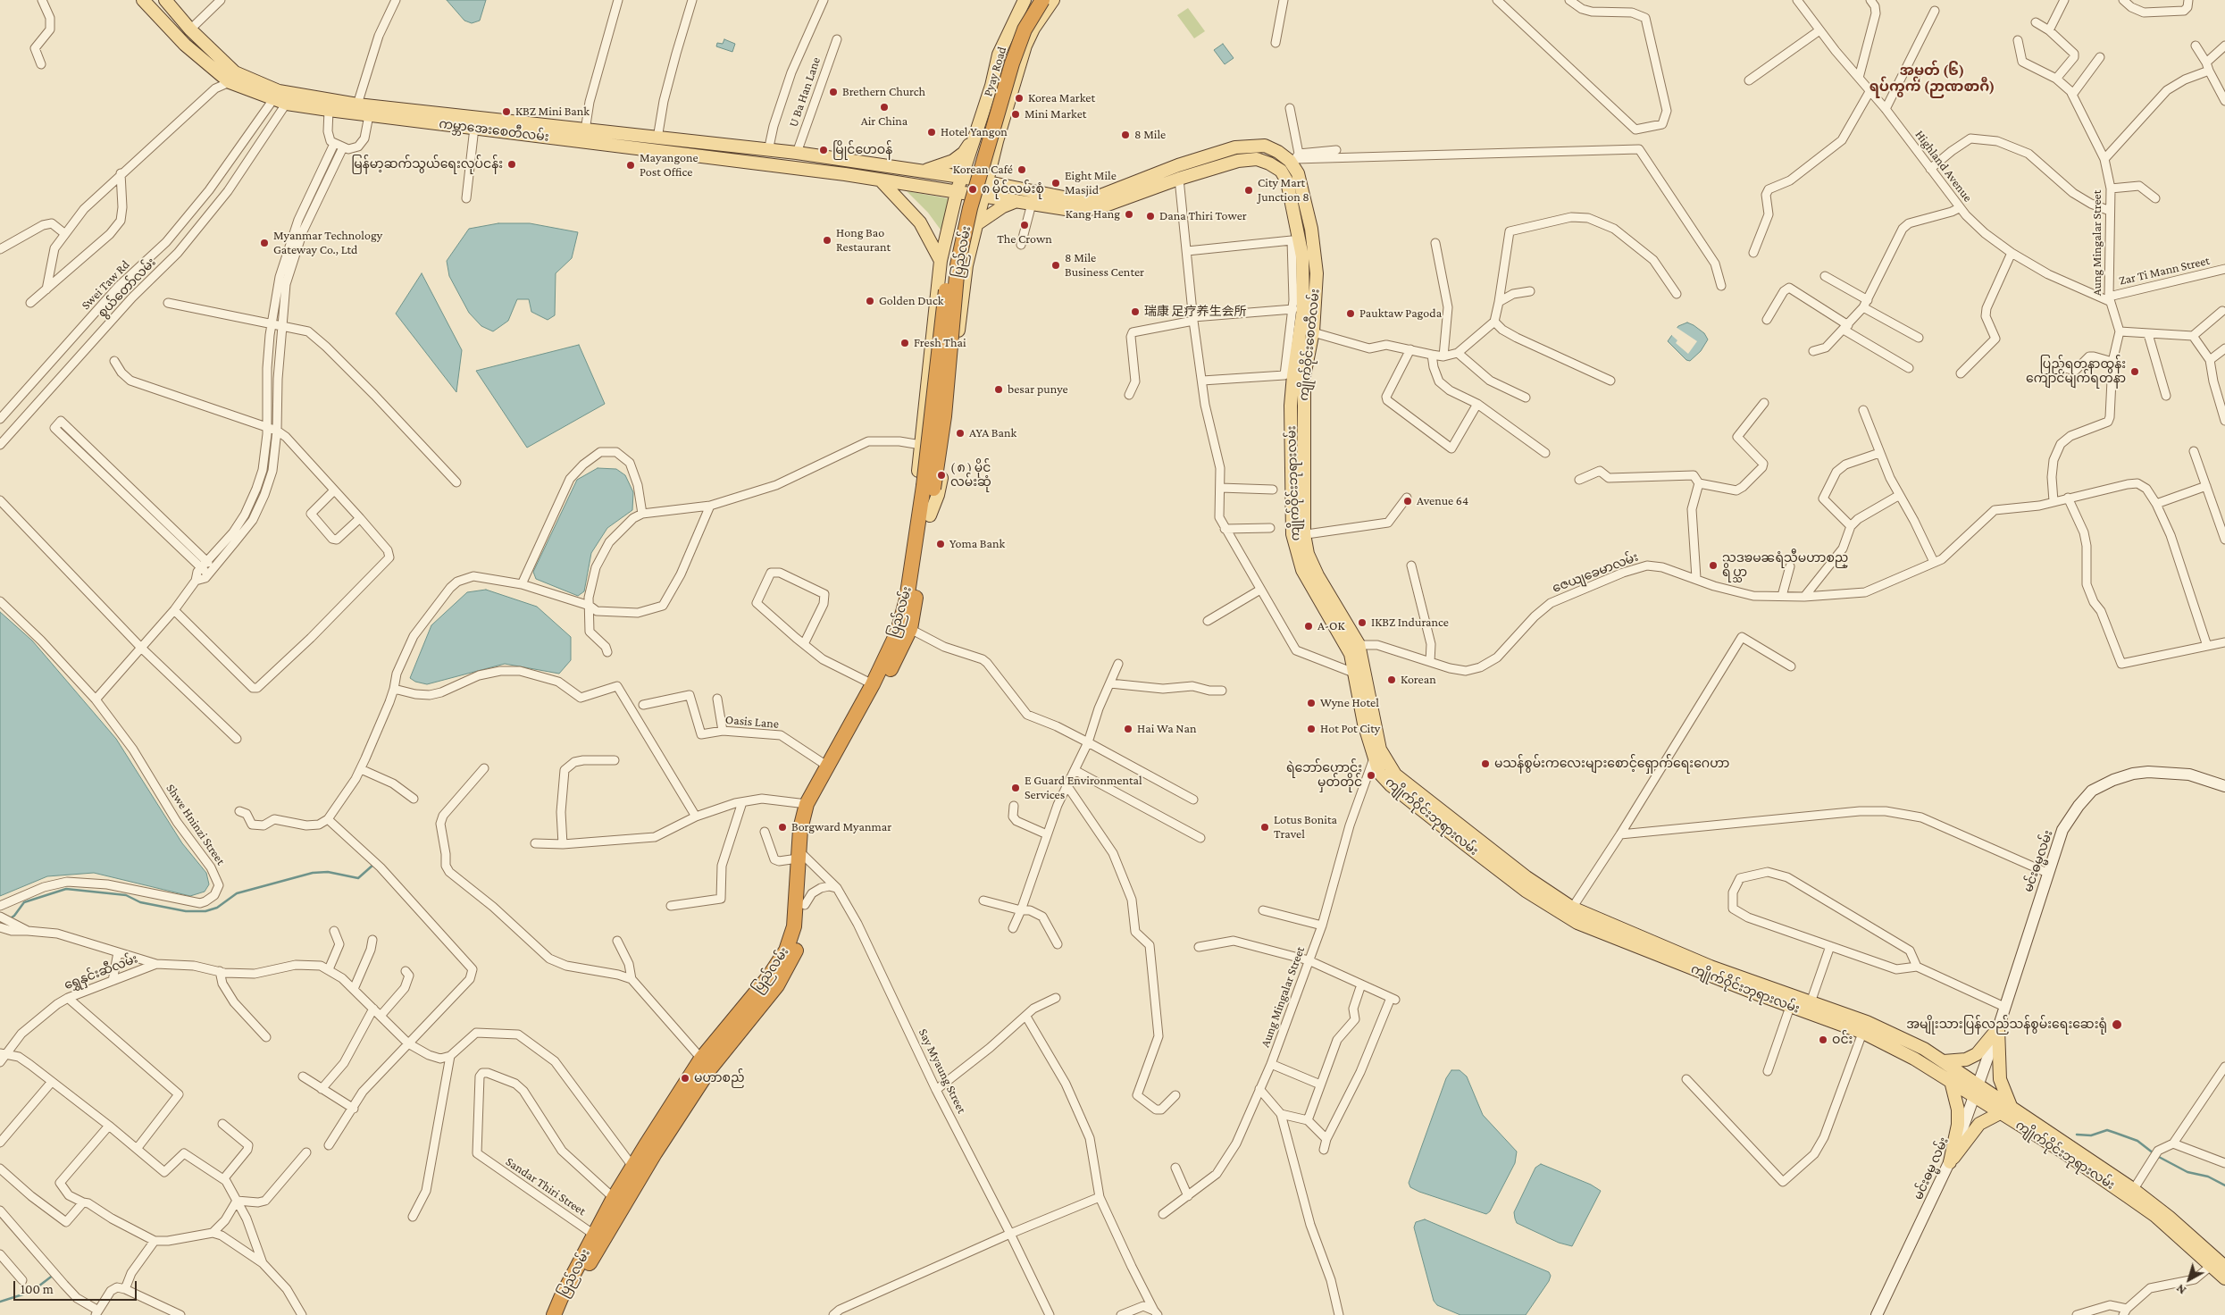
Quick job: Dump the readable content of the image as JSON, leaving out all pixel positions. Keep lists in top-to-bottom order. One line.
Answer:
{"streets":{"highway":["ပြည်လမ်း"],"main road":["Pyay Road","ကမ္ဘာအေးစေတီလမ်း","ကျိုက်ဝိုင်းစေတီလမ်း","ကျိုက်ဝိုင်းဘုရားလမ်း","မင်းဓမ္မလမ်း","မင်းဓမ္မ လမ်း"],"street":["U Ba Han Lane","Highland Avenue","Aung Mingalar Street","Zar Ti Mann Street","Swei Taw Rd","စွယ်တော်လမ်း","ဇေယျခေမာလမ်း","Oasis Lane","Shwe Hninzi Street","ရွှေနှင်းဆီလမ်း","Say Myaung Street","Sandar Thiri Street"]},"crossings":[["Pyay Road","ပြည်လမ်း"],["U Ba Han Lane","ကမ္ဘာအေးစေတီလမ်း"],["ကမ္ဘာအေးစေတီလမ်း","ပြည်လမ်း"],["ကမ္ဘာအေးစေတီလမ်း","Swei Taw Rd"],["ကမ္ဘာအေးစေတီလမ်း","စွယ်တော်လမ်း"],["Highland Avenue","Aung Mingalar Street"],["Highland Avenue","Zar Ti Mann Street"],["Aung Mingalar Street","Zar Ti Mann Street"],["Aung Mingalar Street","ကျိုက်ဝိုင်းဘုရားလမ်း"],["ပြည်လမ်း","Oasis Lane"],["ပြည်လမ်း","Say Myaung Street"],["ပြည်လမ်း","Sandar Thiri Street"],["ကျိုက်ဝိုင်းစေတီလမ်း","ကျိုက်ဝိုင်းဘုရားလမ်း"],["ကျိုက်ဝိုင်းဘုရားလမ်း","ဇေယျခေမာလမ်း"],["ကျိုက်ဝိုင်းဘုရားလမ်း","မင်းဓမ္မ လမ်း"],["မင်းဓမ္မလမ်း","မင်းဓမ္မ လမ်း"]],"districts":["အမှတ် (၆) ရပ်ကွက် (ဉာဏစာဂီ)"],"places":["Brethern Church","Korea Market","Air China","KBZ Mini Bank","Mini Market","Hotel Yangon","8 Mile","မြိုင်ဟေဝန်","မြန်မာ့ဆက်သွယ်ရေးလုပ်ငန်း","Mayangone Post Office","Korean Café","Eight Mile Masjid","၈ မိုင်လမ်းစုံ","City Mart Junction 8","Kang Hang","Dana Thiri Tower","The Crown","Hong Bao Restaurant","Myanmar Technology Gateway Co., Ltd","8 Mile Business Center","Golden Duck","瑞康 足疗养生会所","Pauktaw Pagoda","Fresh Thai","ပြည့်ရတနာထွန်း ကျောင်မျက်ရတနာ","besar punye","AYA Bank","( ၈ ) မိုင် လမ်းဆုံ","Avenue 64","Yoma Bank","သဒၶမၼရံသီမဟာစည္ ရိပ္သာ","IKBZ Indurance","A-OK","Korean","Wyne Hotel","Hai Wa Nan","Hot Pot City","မသန်စွမ်းကလေးများစောင့်ရှောက်ရေးဂေဟာ","ရဲဘော်ဟောင်း မှတ်တိုင်","E Guard Environmental Services","Borgward Myanmar","Lotus Bonita Travel","အမျိုးသားပြန်လည်သန်စွမ်းရေးဆေးရုံ","ဝင်း","မဟာစည်"],"scale_bar":"100 m","north":"bottom left"}
